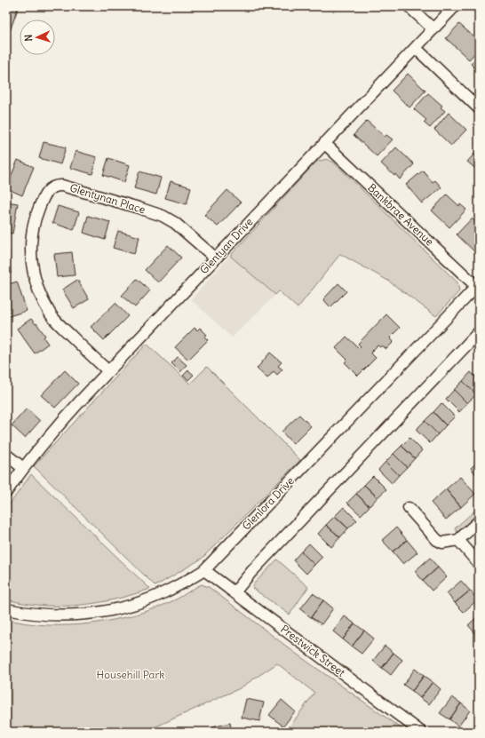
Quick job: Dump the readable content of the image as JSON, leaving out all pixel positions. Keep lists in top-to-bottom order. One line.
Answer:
{"streets":{"street":["Glentynan Place","Bankbrae Avenue","Glentyan Drive","Glenlora Drive","Prestwick Street"]},"crossings":[["Glentynan Place","Glentyan Drive"],["Bankbrae Avenue","Glentyan Drive"],["Bankbrae Avenue","Glenlora Drive"],["Glenlora Drive","Prestwick Street"]],"parks":["Househill Park"],"north":"left"}
